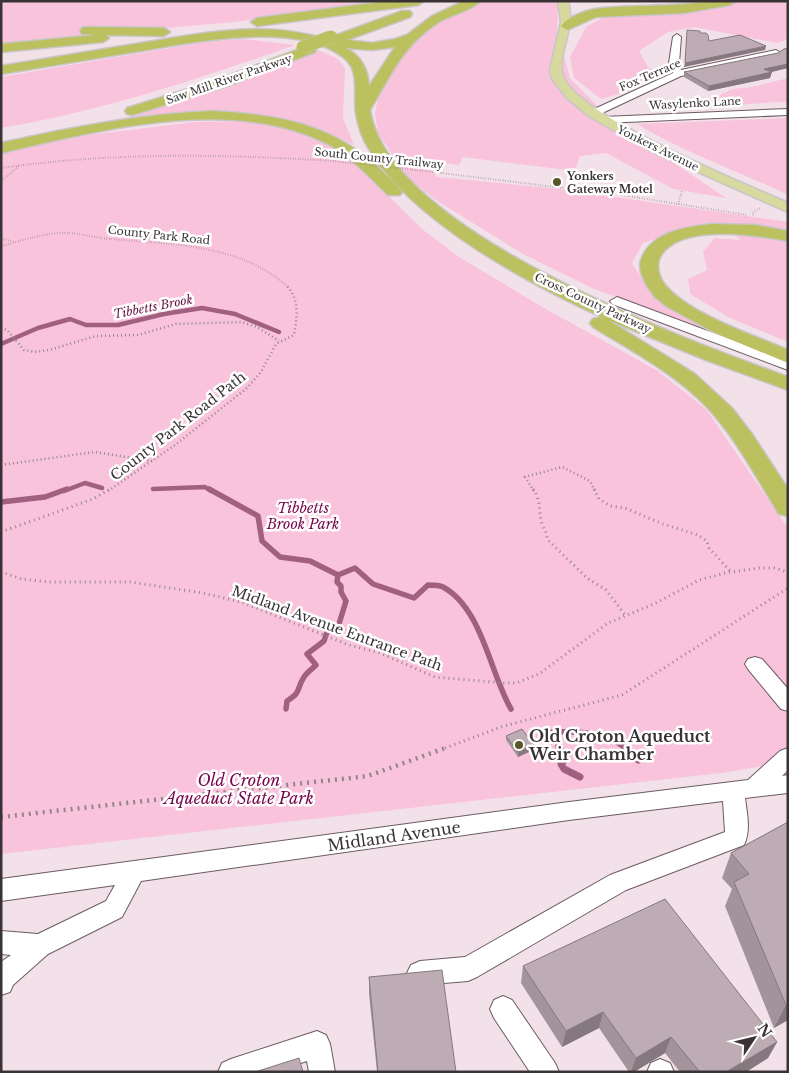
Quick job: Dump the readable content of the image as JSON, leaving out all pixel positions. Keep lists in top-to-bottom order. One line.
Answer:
{"streets":{"highway":["Saw Mill River Parkway","Cross County Parkway"],"main road":["Yonkers Avenue"],"street":["Fox Terrace","Wasylenko Lane","Midland Avenue"],"path":["South County Trailway","County Park Road","County Park Road Path","Midland Avenue Entrance Path"]},"crossings":[["Fox Terrace","Wasylenko Lane"],["Fox Terrace","Yonkers Avenue"],["Wasylenko Lane","Yonkers Avenue"],["County Park Road","County Park Road Path"]],"water":["Tibbetts Brook"],"parks":["Tibbetts Brook Park","Old Croton Aqueduct State Park"],"places":["Yonkers Gateway Motel","Old Croton Aqueduct Weir Chamber"],"north":"top right"}
